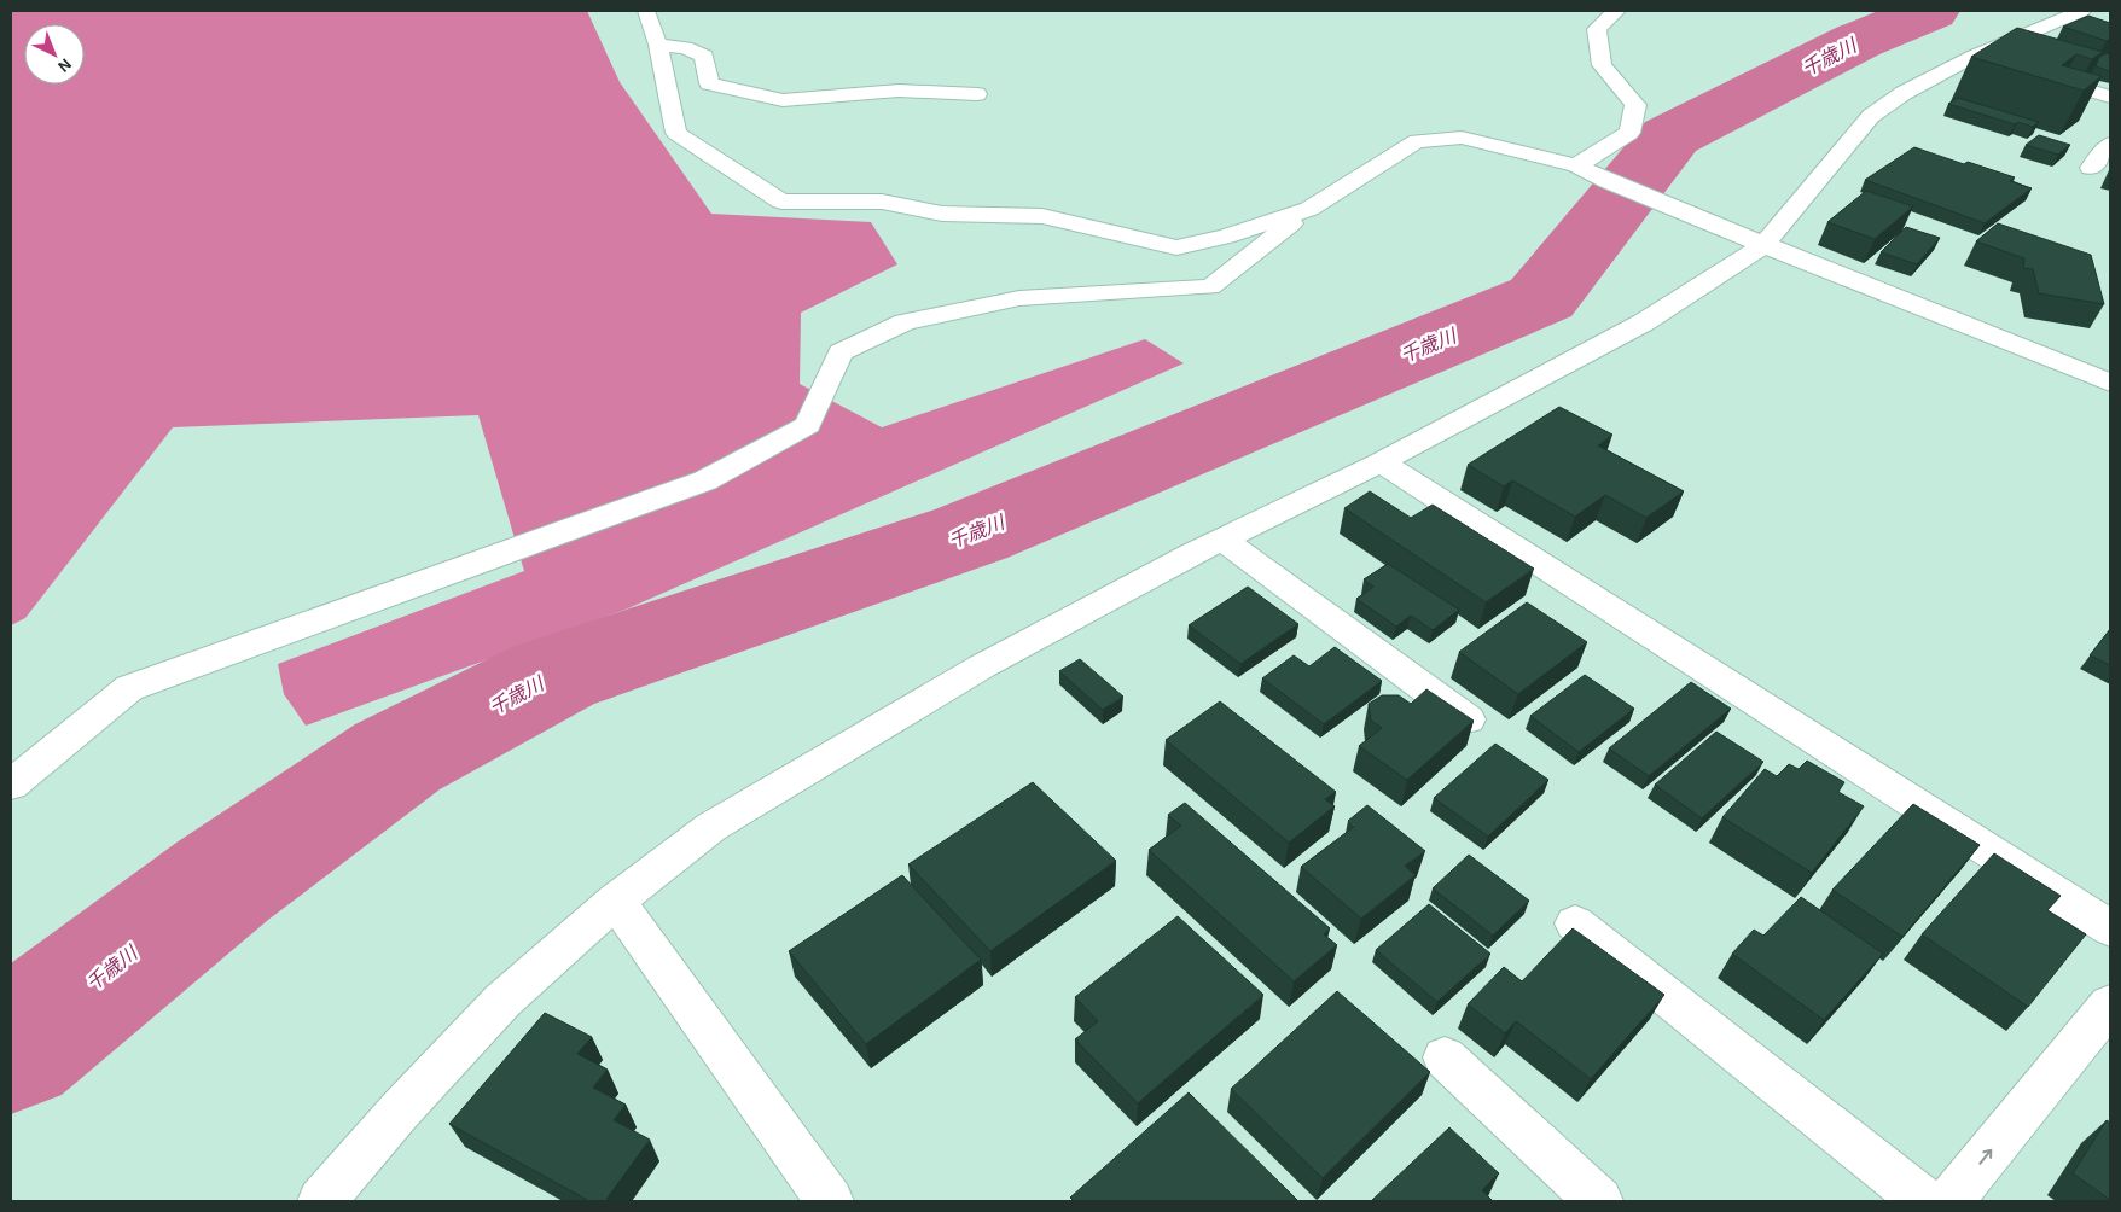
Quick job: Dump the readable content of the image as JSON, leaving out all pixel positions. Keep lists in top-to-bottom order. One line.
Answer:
{"water":["千歳川"],"north":"bottom right"}
